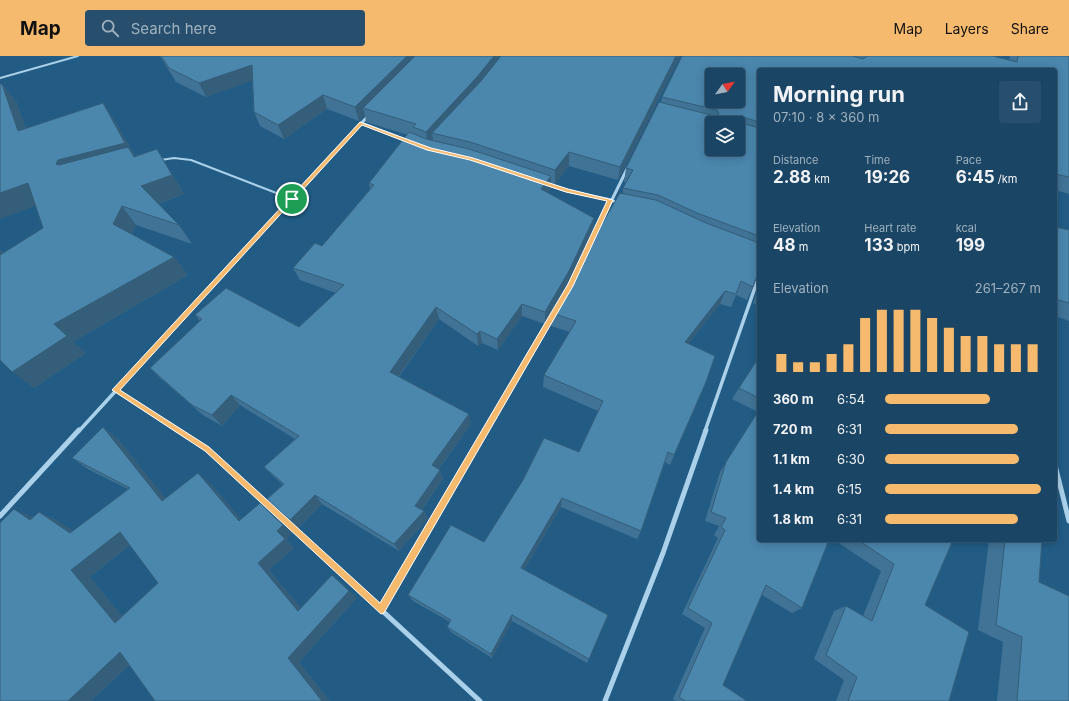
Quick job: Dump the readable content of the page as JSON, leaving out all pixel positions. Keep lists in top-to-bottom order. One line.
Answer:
{"north":"top right","page":{"header":"Map","search":"Search here","nav":["Map","Layers","Share"],"heading":["Morning run","07:10 · 8 × 360 m"],"stats":[["Distance","2.88 km"],["Time","19:26"],["Pace","6:45 /km"],["Elevation","48 m"],["Heart rate","133 bpm"],["kcal","199"]],"chart":["Elevation","261–267 m"],"list":[{"name":"360 m","note":"6:54"},{"name":"720 m","note":"6:31"},{"name":"1.1 km","note":"6:30"},{"name":"1.4 km","note":"6:15"},{"name":"1.8 km","note":"6:31"}]}}
